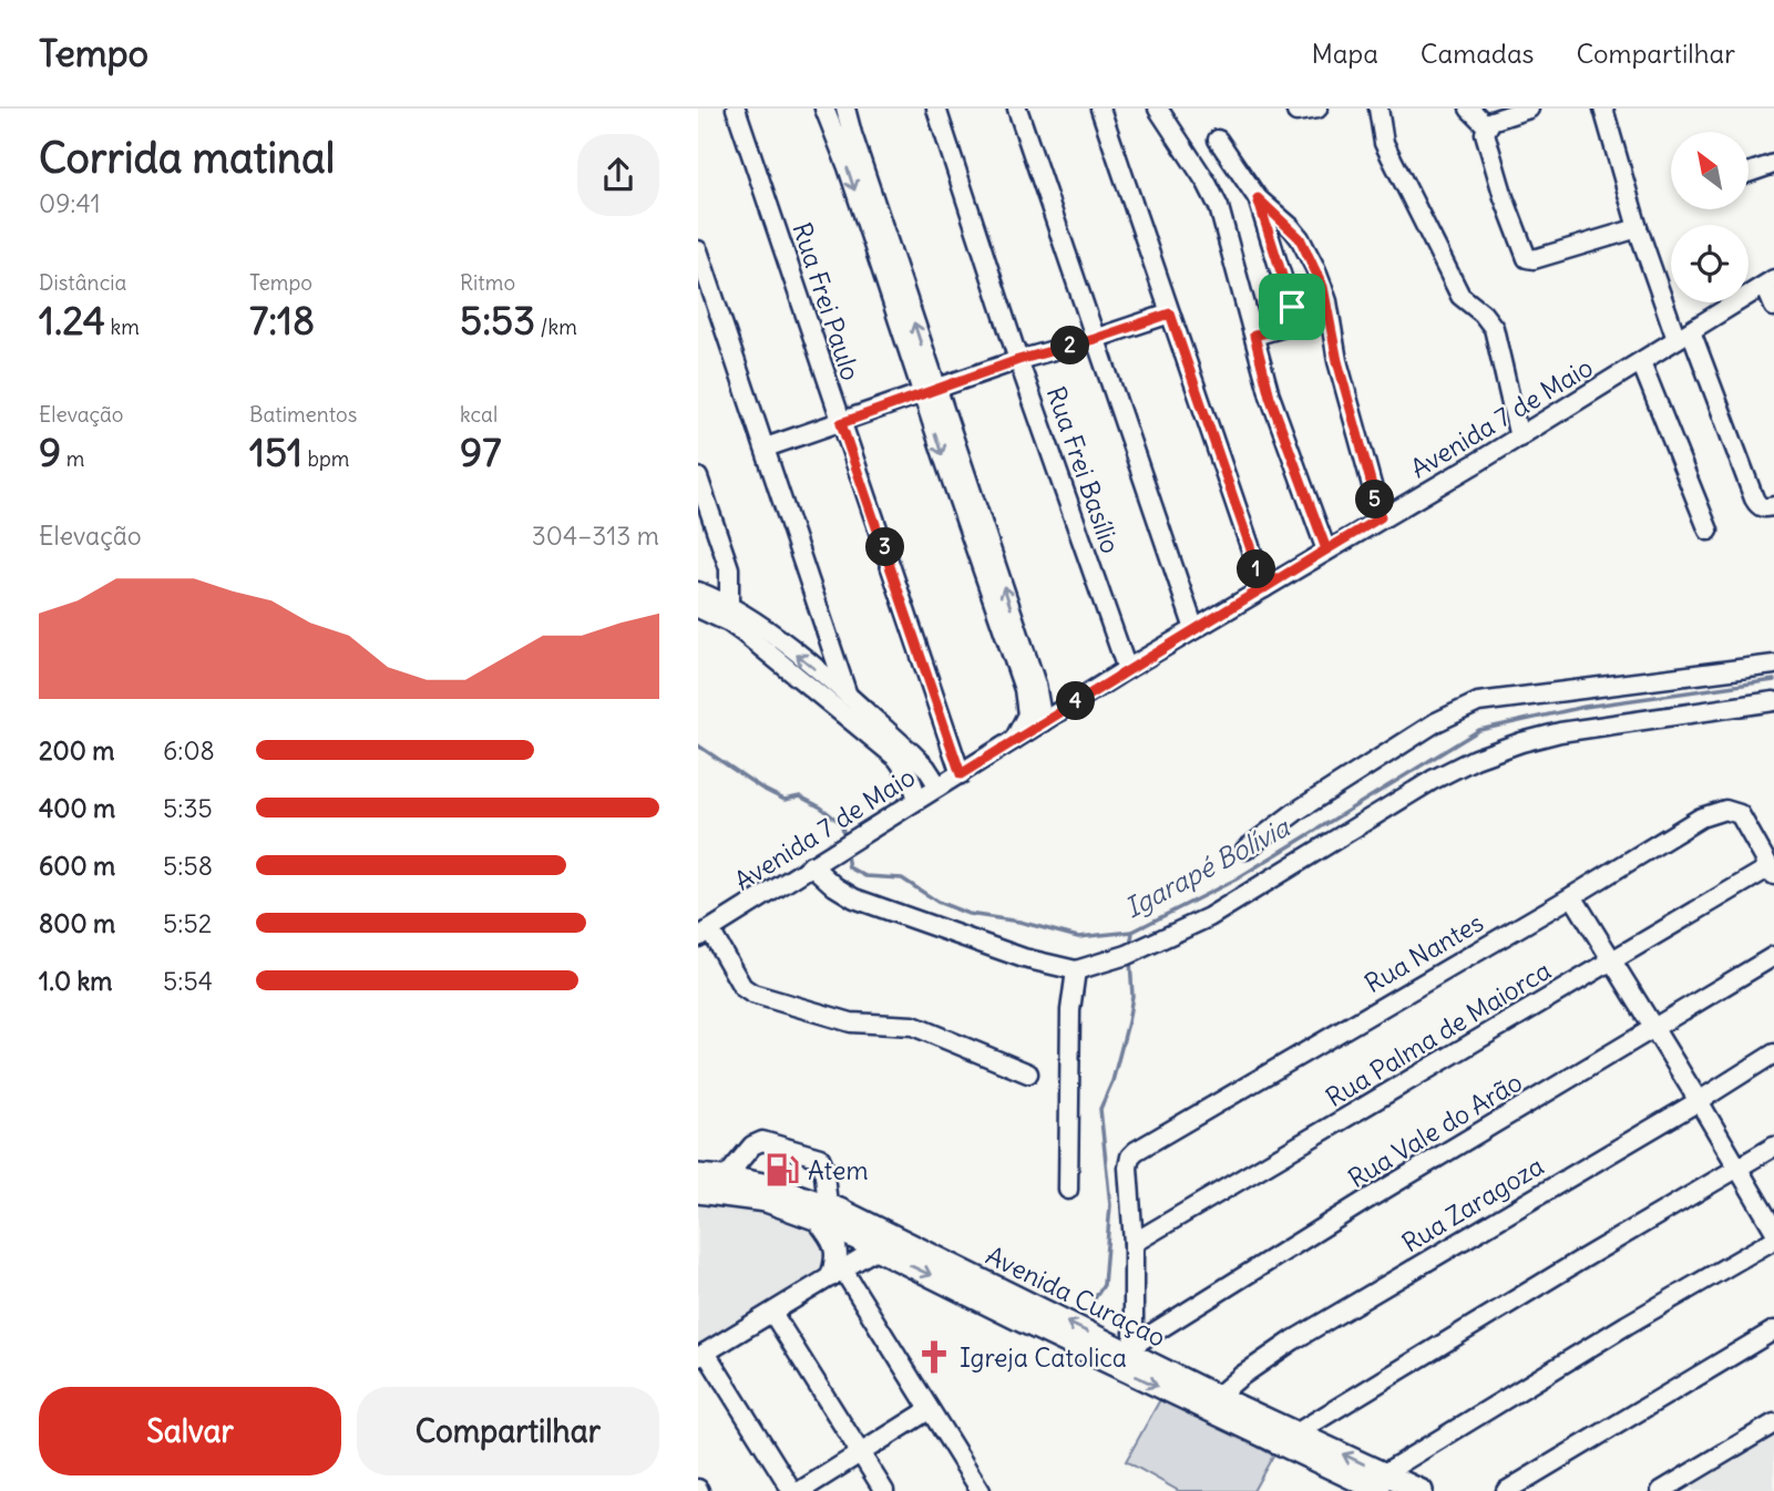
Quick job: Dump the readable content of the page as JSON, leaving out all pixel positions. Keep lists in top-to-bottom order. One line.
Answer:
{"streets":{"main road":["Avenida Curaçao"],"street":["Rua Frei Paulo","Avenida 7 de Maio","Rua Frei Basílio","Rua Nantes","Rua Palma de Maiorca","Rua Vale do Arão","Rua Zaragoza"]},"crossings":[["Rua Frei Paulo","Avenida 7 de Maio"],["Avenida 7 de Maio","Rua Frei Basílio"],["Rua Nantes","Rua Palma de Maiorca"],["Rua Vale do Arão","Avenida Curaçao"],["Rua Zaragoza","Avenida Curaçao"]],"water":["Igarapé Bolívia"],"places":{"fuel station":["Atem"],"church":["Igreja Catolica"]},"north":"top left","page":{"header":"Tempo","nav":["Mapa","Camadas","Compartilhar"],"heading":["Corrida matinal","09:41"],"stats":[["Distância","1.24 km"],["Tempo","7:18"],["Ritmo","5:53 /km"],["Elevação","9 m"],["Batimentos","151 bpm"],["kcal","97"]],"pins":["2","5","3","1","4"],"chart":["Elevação","304–313 m"],"list":[{"name":"200 m","note":"6:08"},{"name":"400 m","note":"5:35"},{"name":"600 m","note":"5:58"},{"name":"800 m","note":"5:52"},{"name":"1.0 km","note":"5:54"}],"buttons":["Salvar","Compartilhar"]}}
